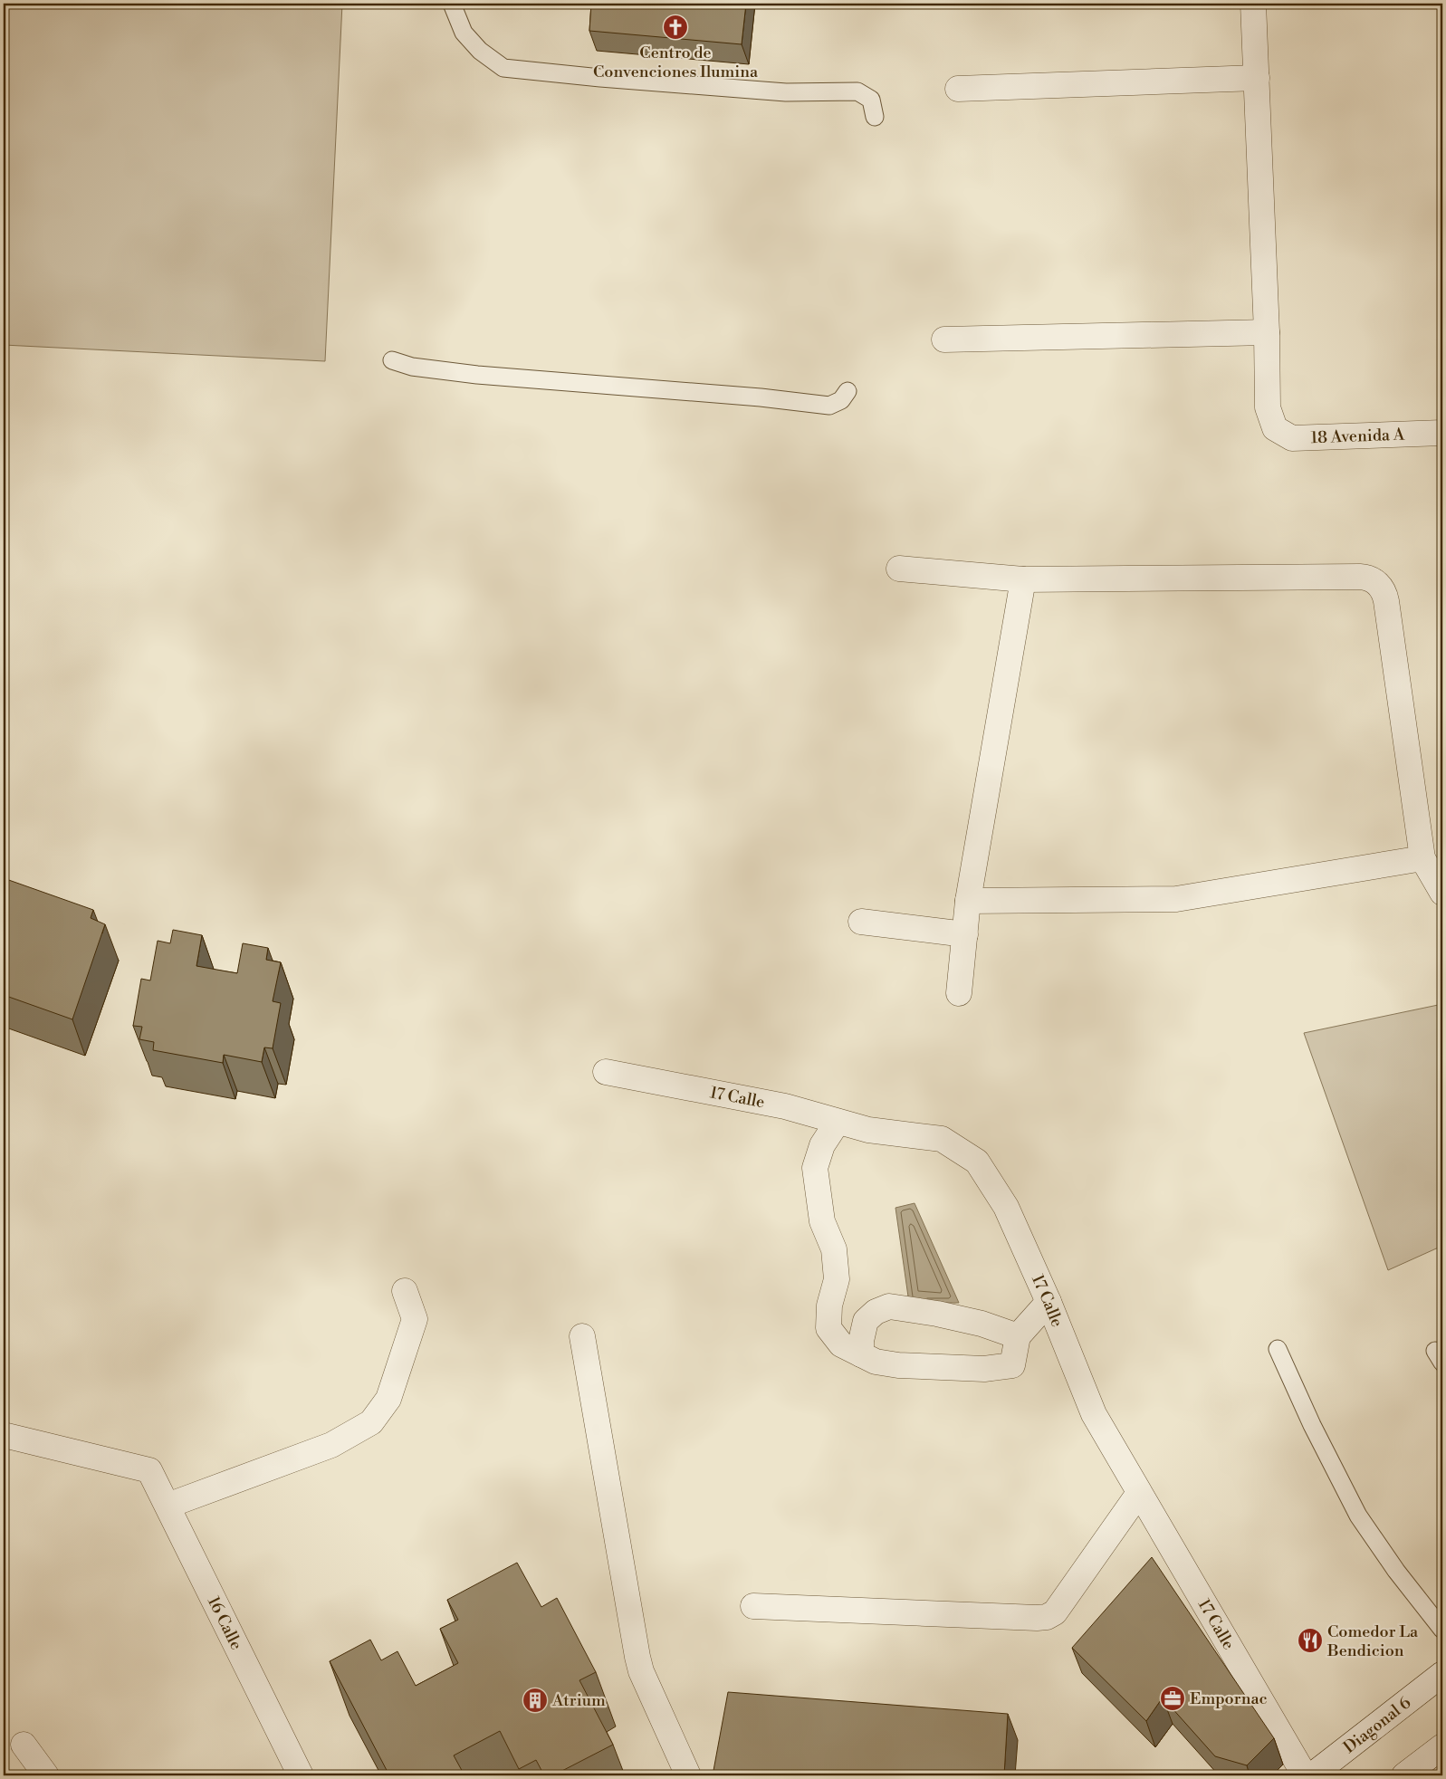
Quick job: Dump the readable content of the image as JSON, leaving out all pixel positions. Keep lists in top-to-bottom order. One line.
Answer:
{"streets":{"street":["18 Avenida A","17 Calle","16 Calle","Diagonal 6"]},"places":{"church":["Centro de Convenciones Ilumina"],"restaurant":["Comedor La Bendicion"],"office":["Empornac"],"building":["Atrium"]}}
